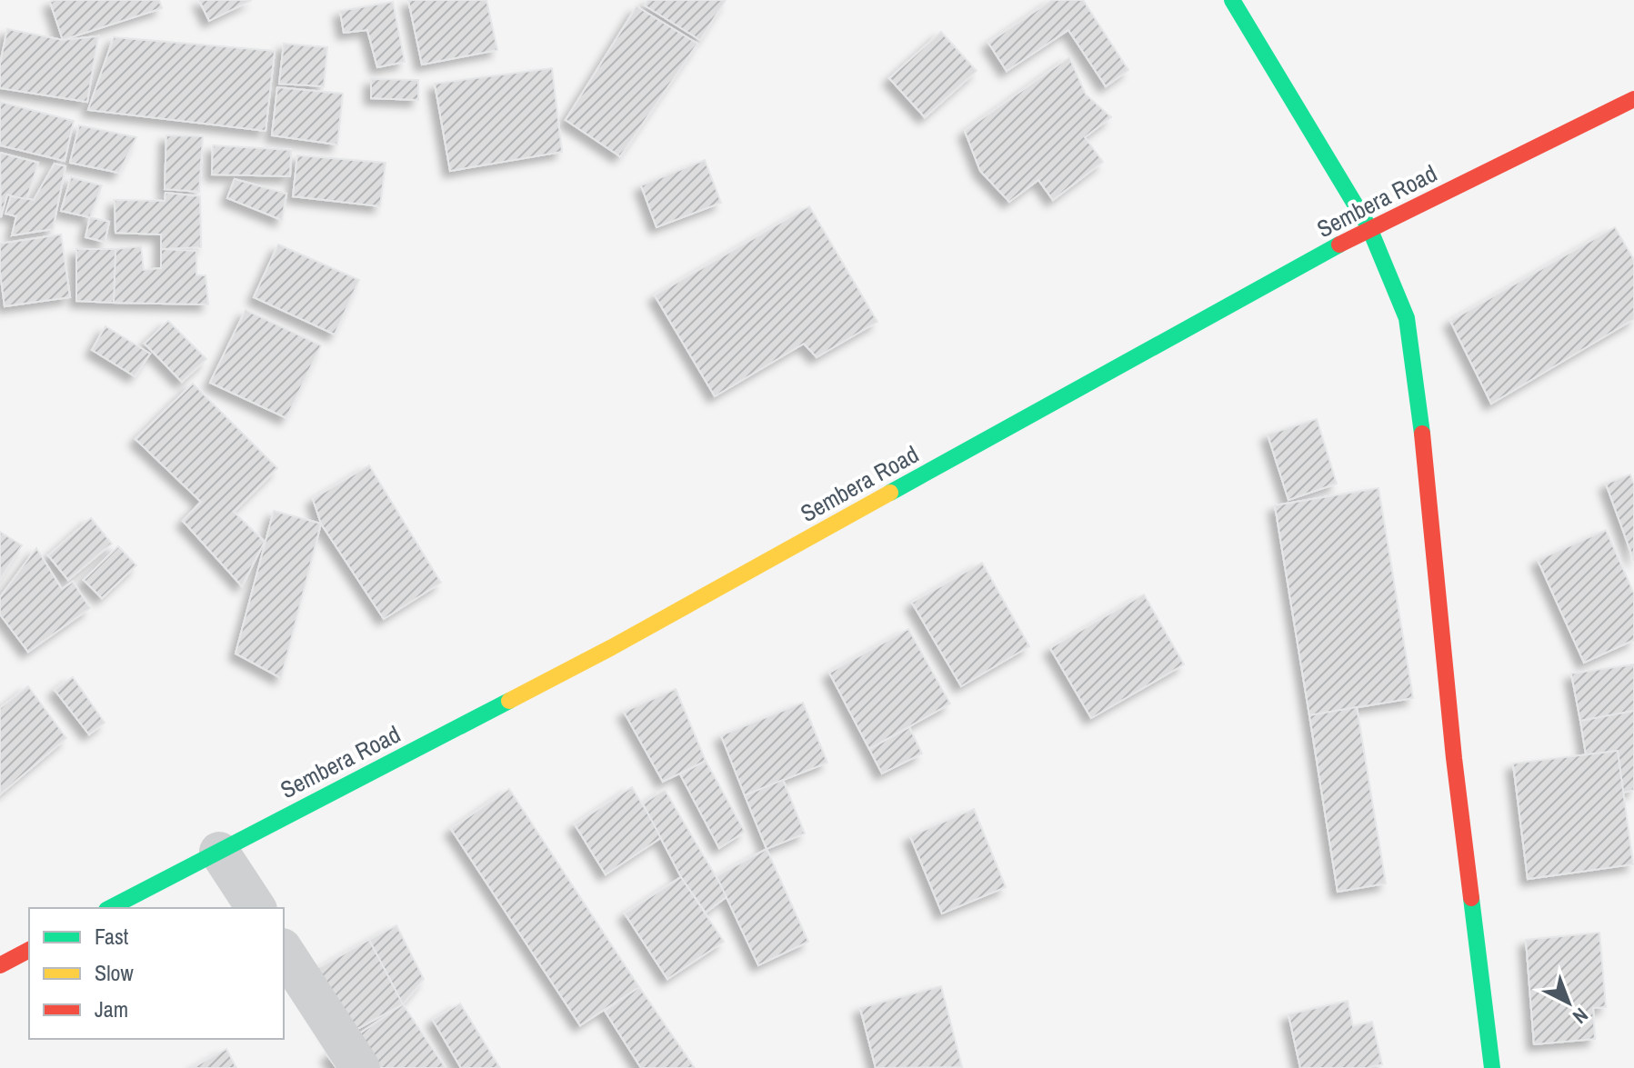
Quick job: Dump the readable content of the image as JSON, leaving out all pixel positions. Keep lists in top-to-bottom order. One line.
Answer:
{"streets":{"street":["Sembera Road"]},"legend":["Fast","Slow","Jam"],"north":"bottom right"}
